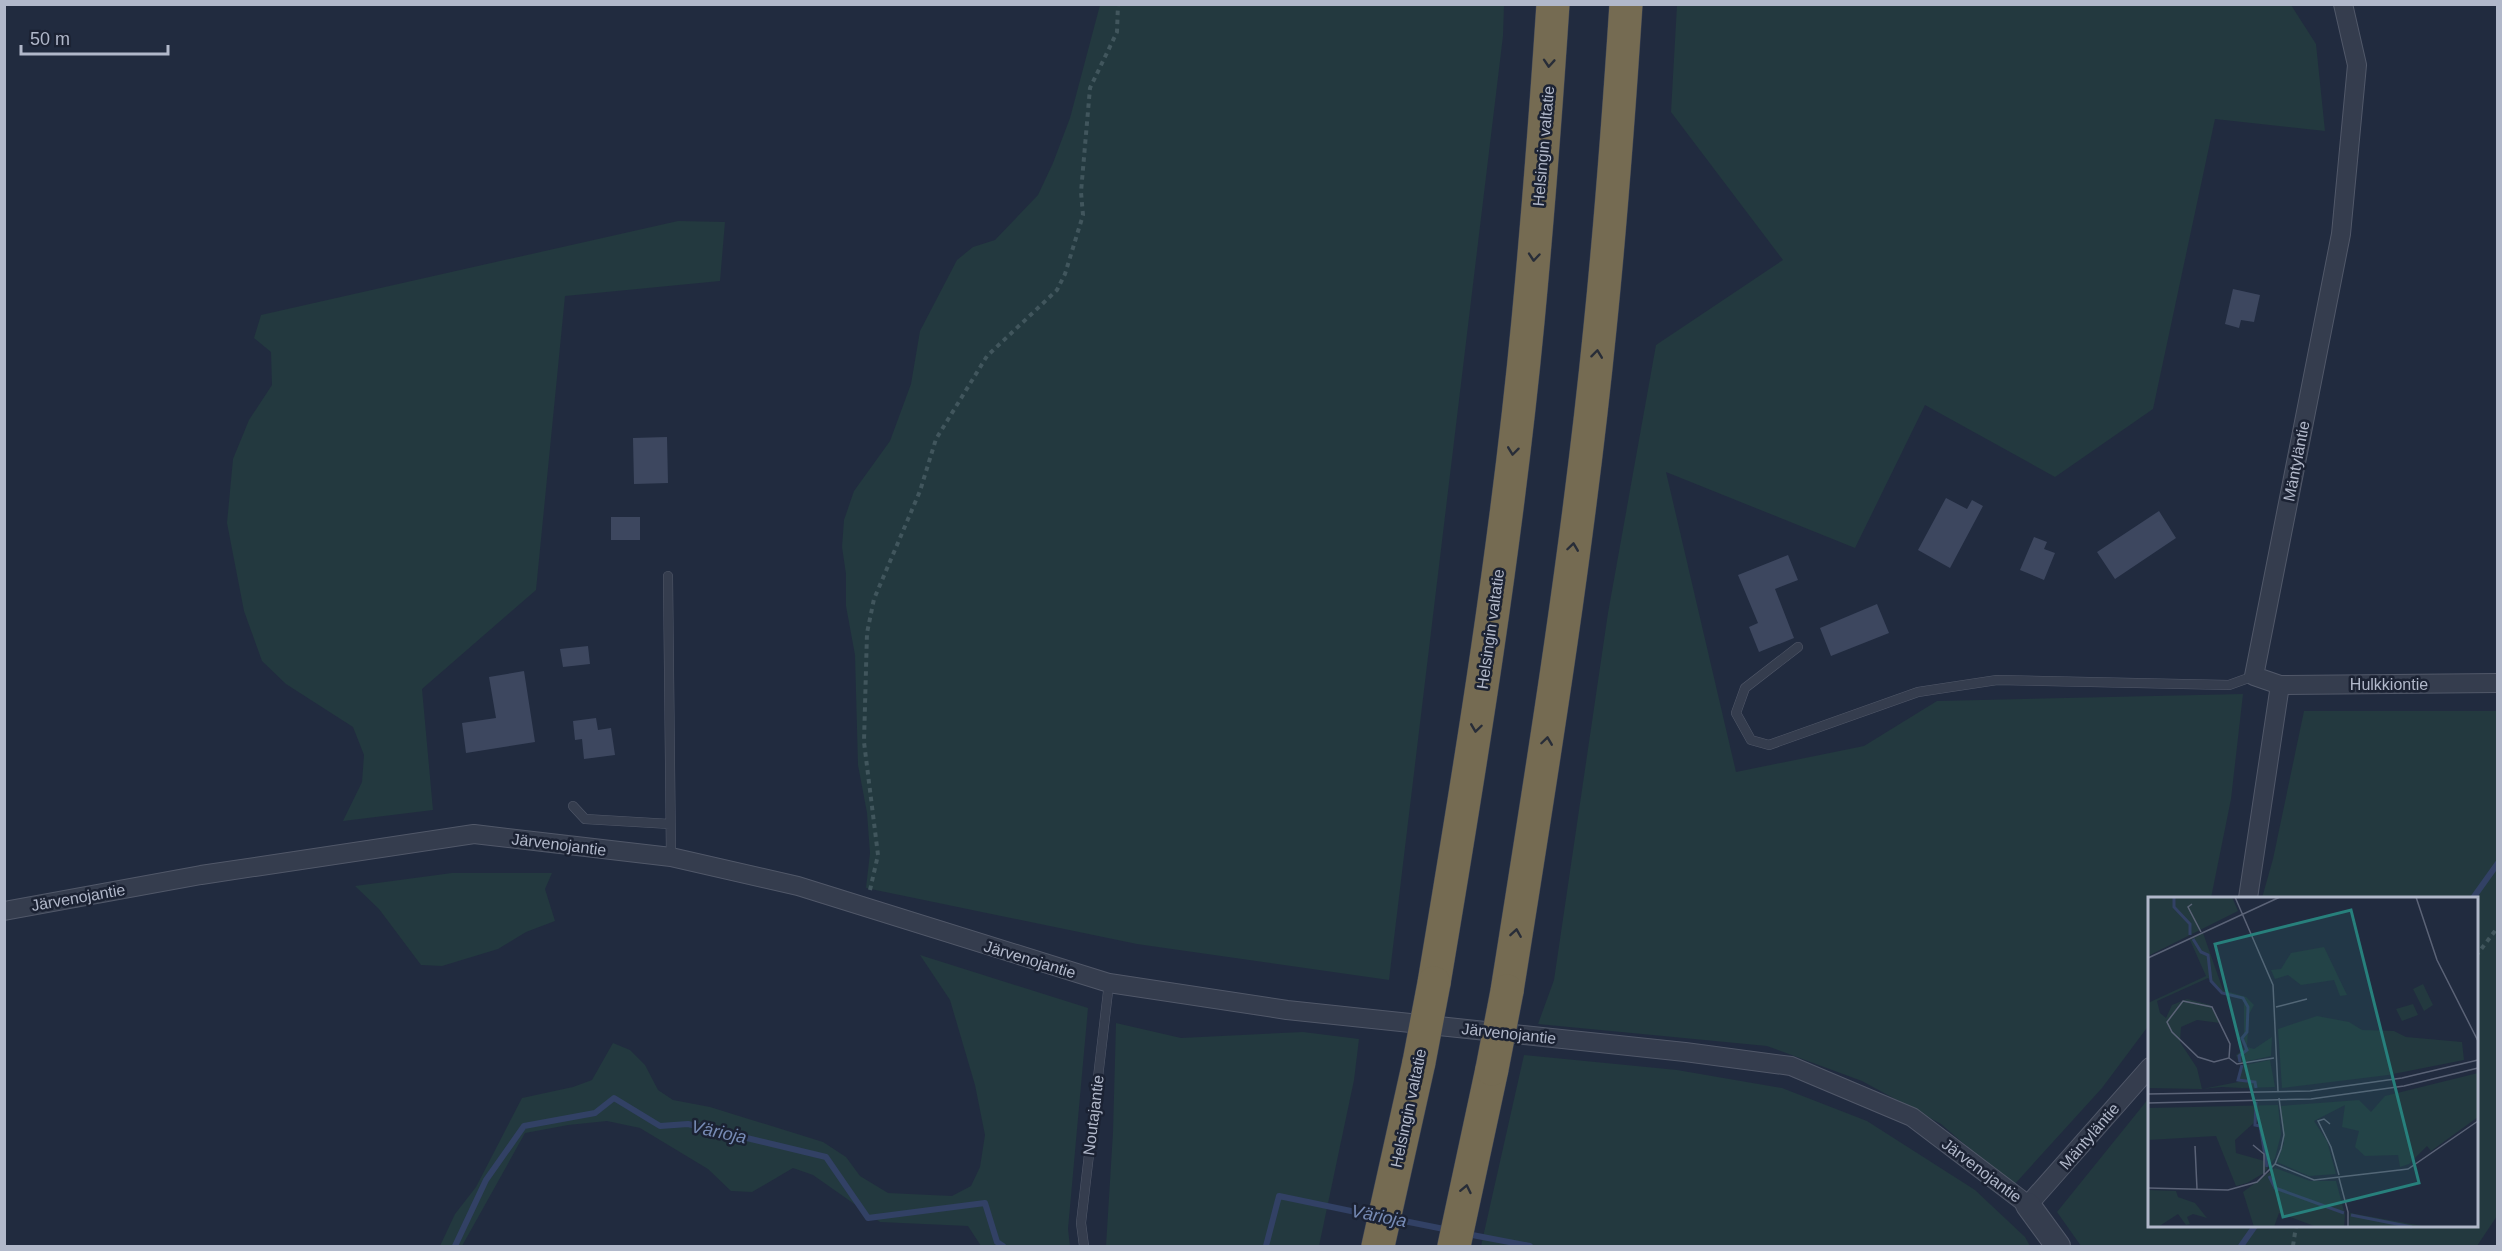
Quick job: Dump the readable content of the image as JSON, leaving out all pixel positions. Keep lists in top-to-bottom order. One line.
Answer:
{"streets":{"highway":["Helsingin valtatie"],"street":["Mäntyläntie","Hulkkiontie","Järvenojantie"],"lane":["Noutajantie"]},"crossings":[["Mäntyläntie","Järvenojantie"],["Järvenojantie","Noutajantie"]],"water":["Värioja"],"scale_bar":"50 m"}
